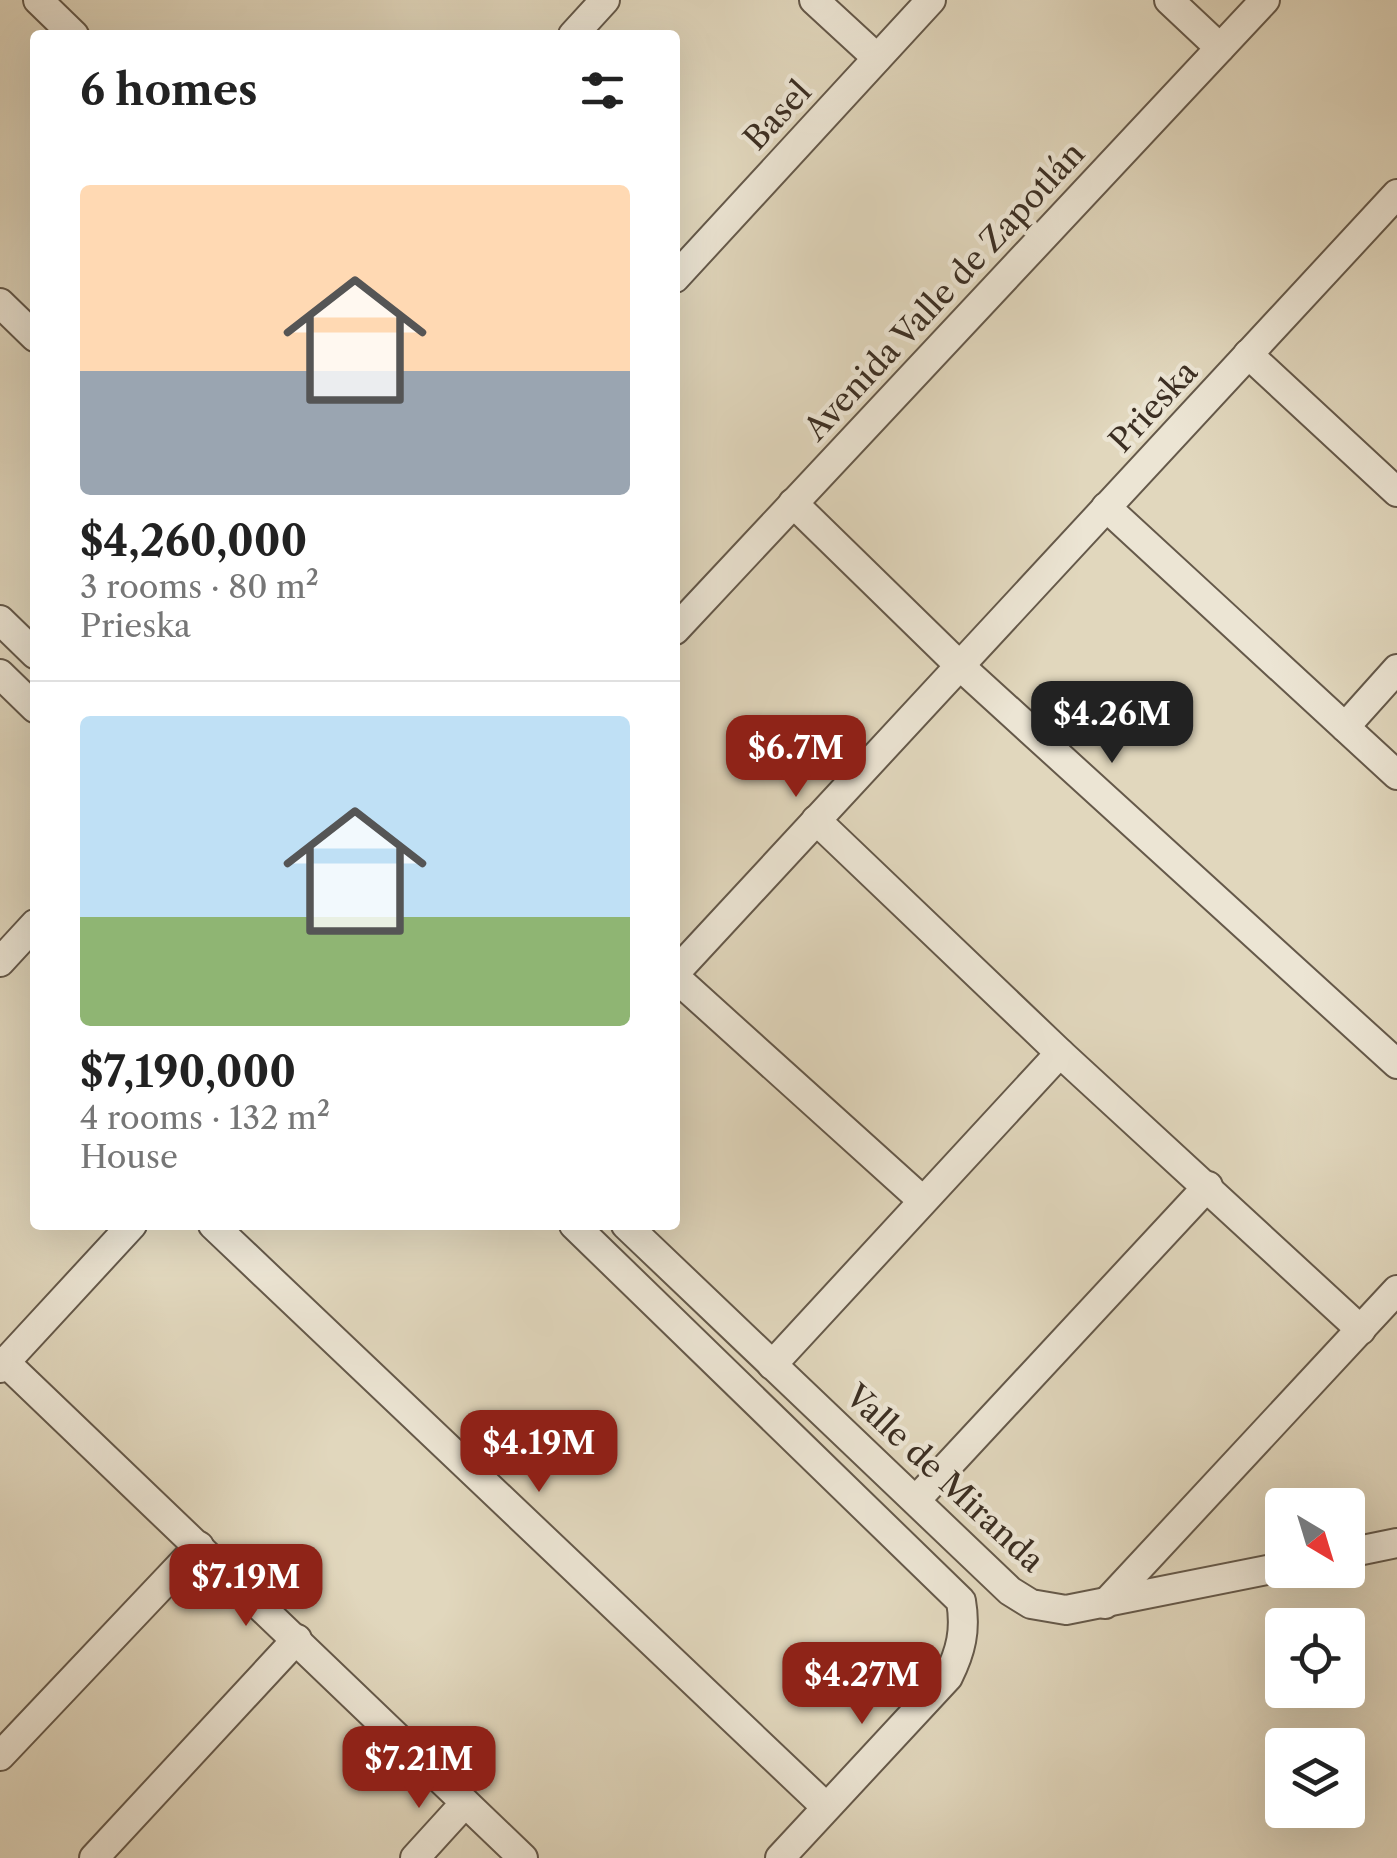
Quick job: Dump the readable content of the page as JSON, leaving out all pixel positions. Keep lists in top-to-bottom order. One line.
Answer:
{"streets":{"street":["Basel","Avenida Valle de Zapotlán","Prieska","Valle de Miranda"]},"north":"bottom right","page":{"heading":"6 homes","list":[{"name":"$4,260,000","note":"3 rooms · 80 m² · Prieska"},{"name":"$7,190,000","note":"4 rooms · 132 m² · House"}],"price":["$4.26M","$6.7M","$4.19M","$7.19M","$4.27M","$7.21M"]}}
